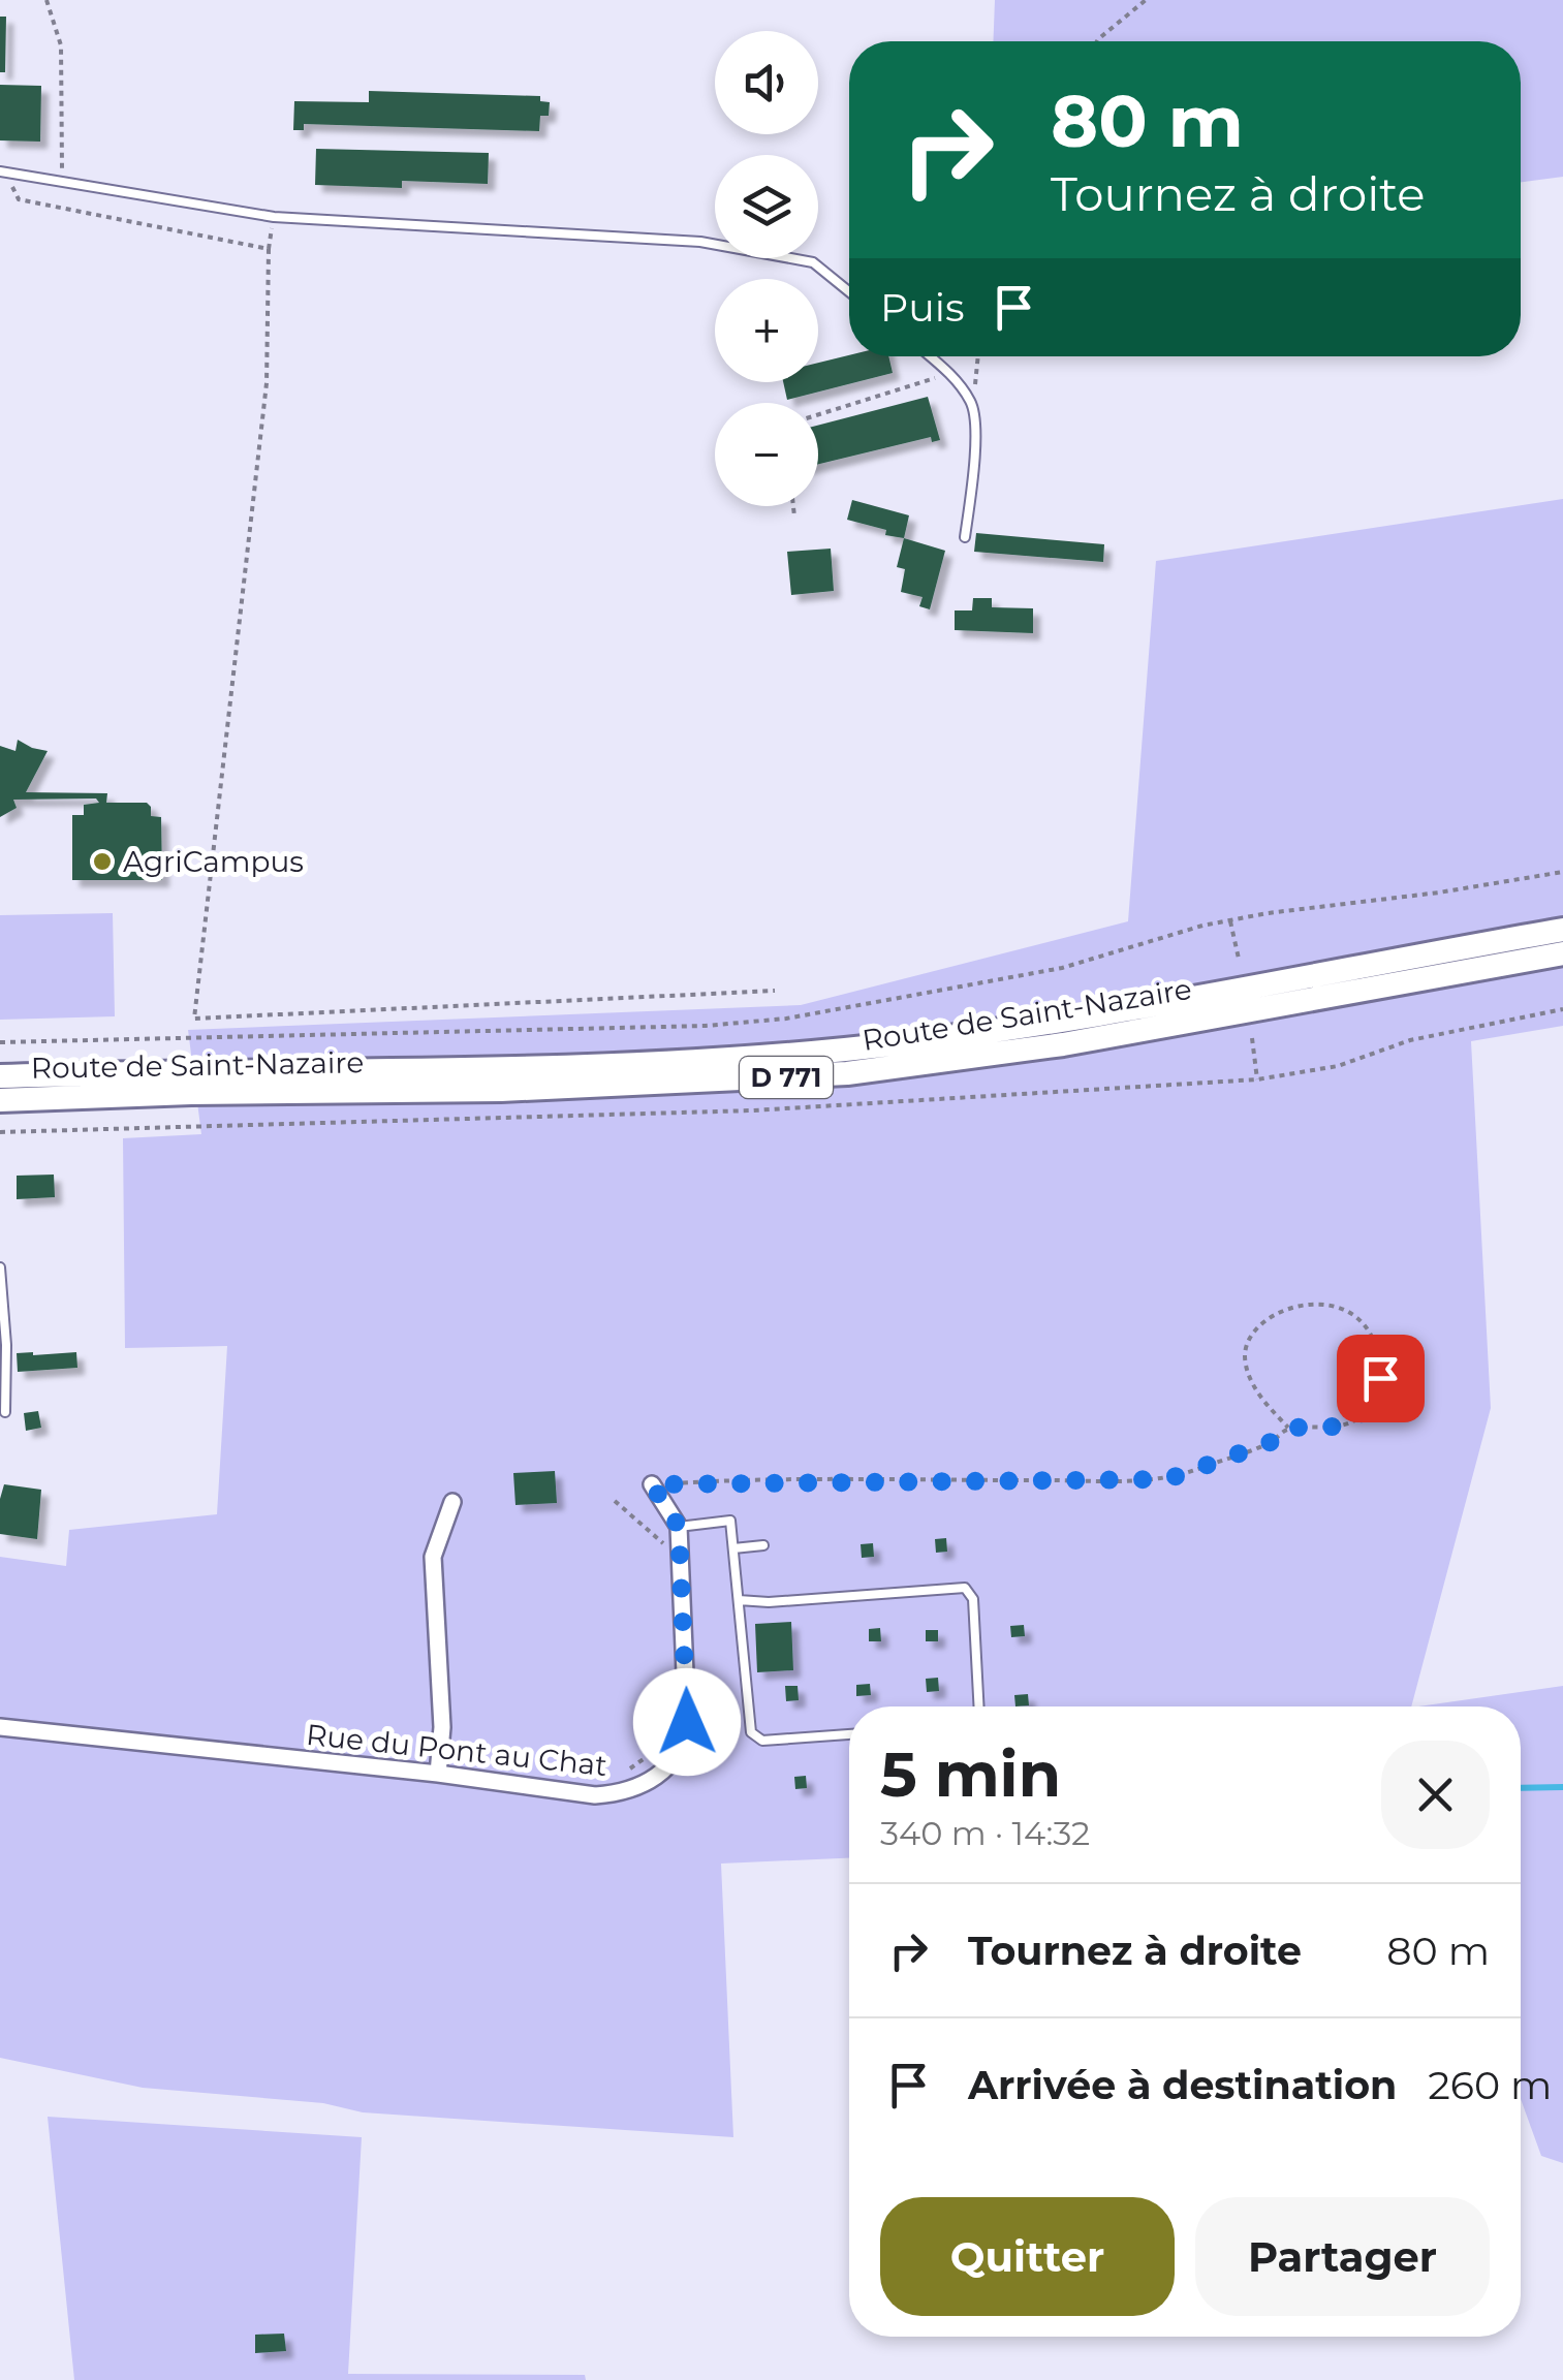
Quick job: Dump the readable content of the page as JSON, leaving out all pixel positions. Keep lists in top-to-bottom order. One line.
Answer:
{"streets":{"main road":["Route de Saint-Nazaire","D 771"],"street":["Rue du Pont au Chat"]},"places":["AgriCampus"],"page":{"map_buttons":["+","−"],"turn":["80 m","Tournez à droite"],"then":"Puis","heading":["5 min","340 m · 14:32"],"list":[{"name":"Tournez à droite","value":"80 m"},{"name":"Arrivée à destination","value":"260 m"}],"buttons":["Quitter","Partager"]}}
